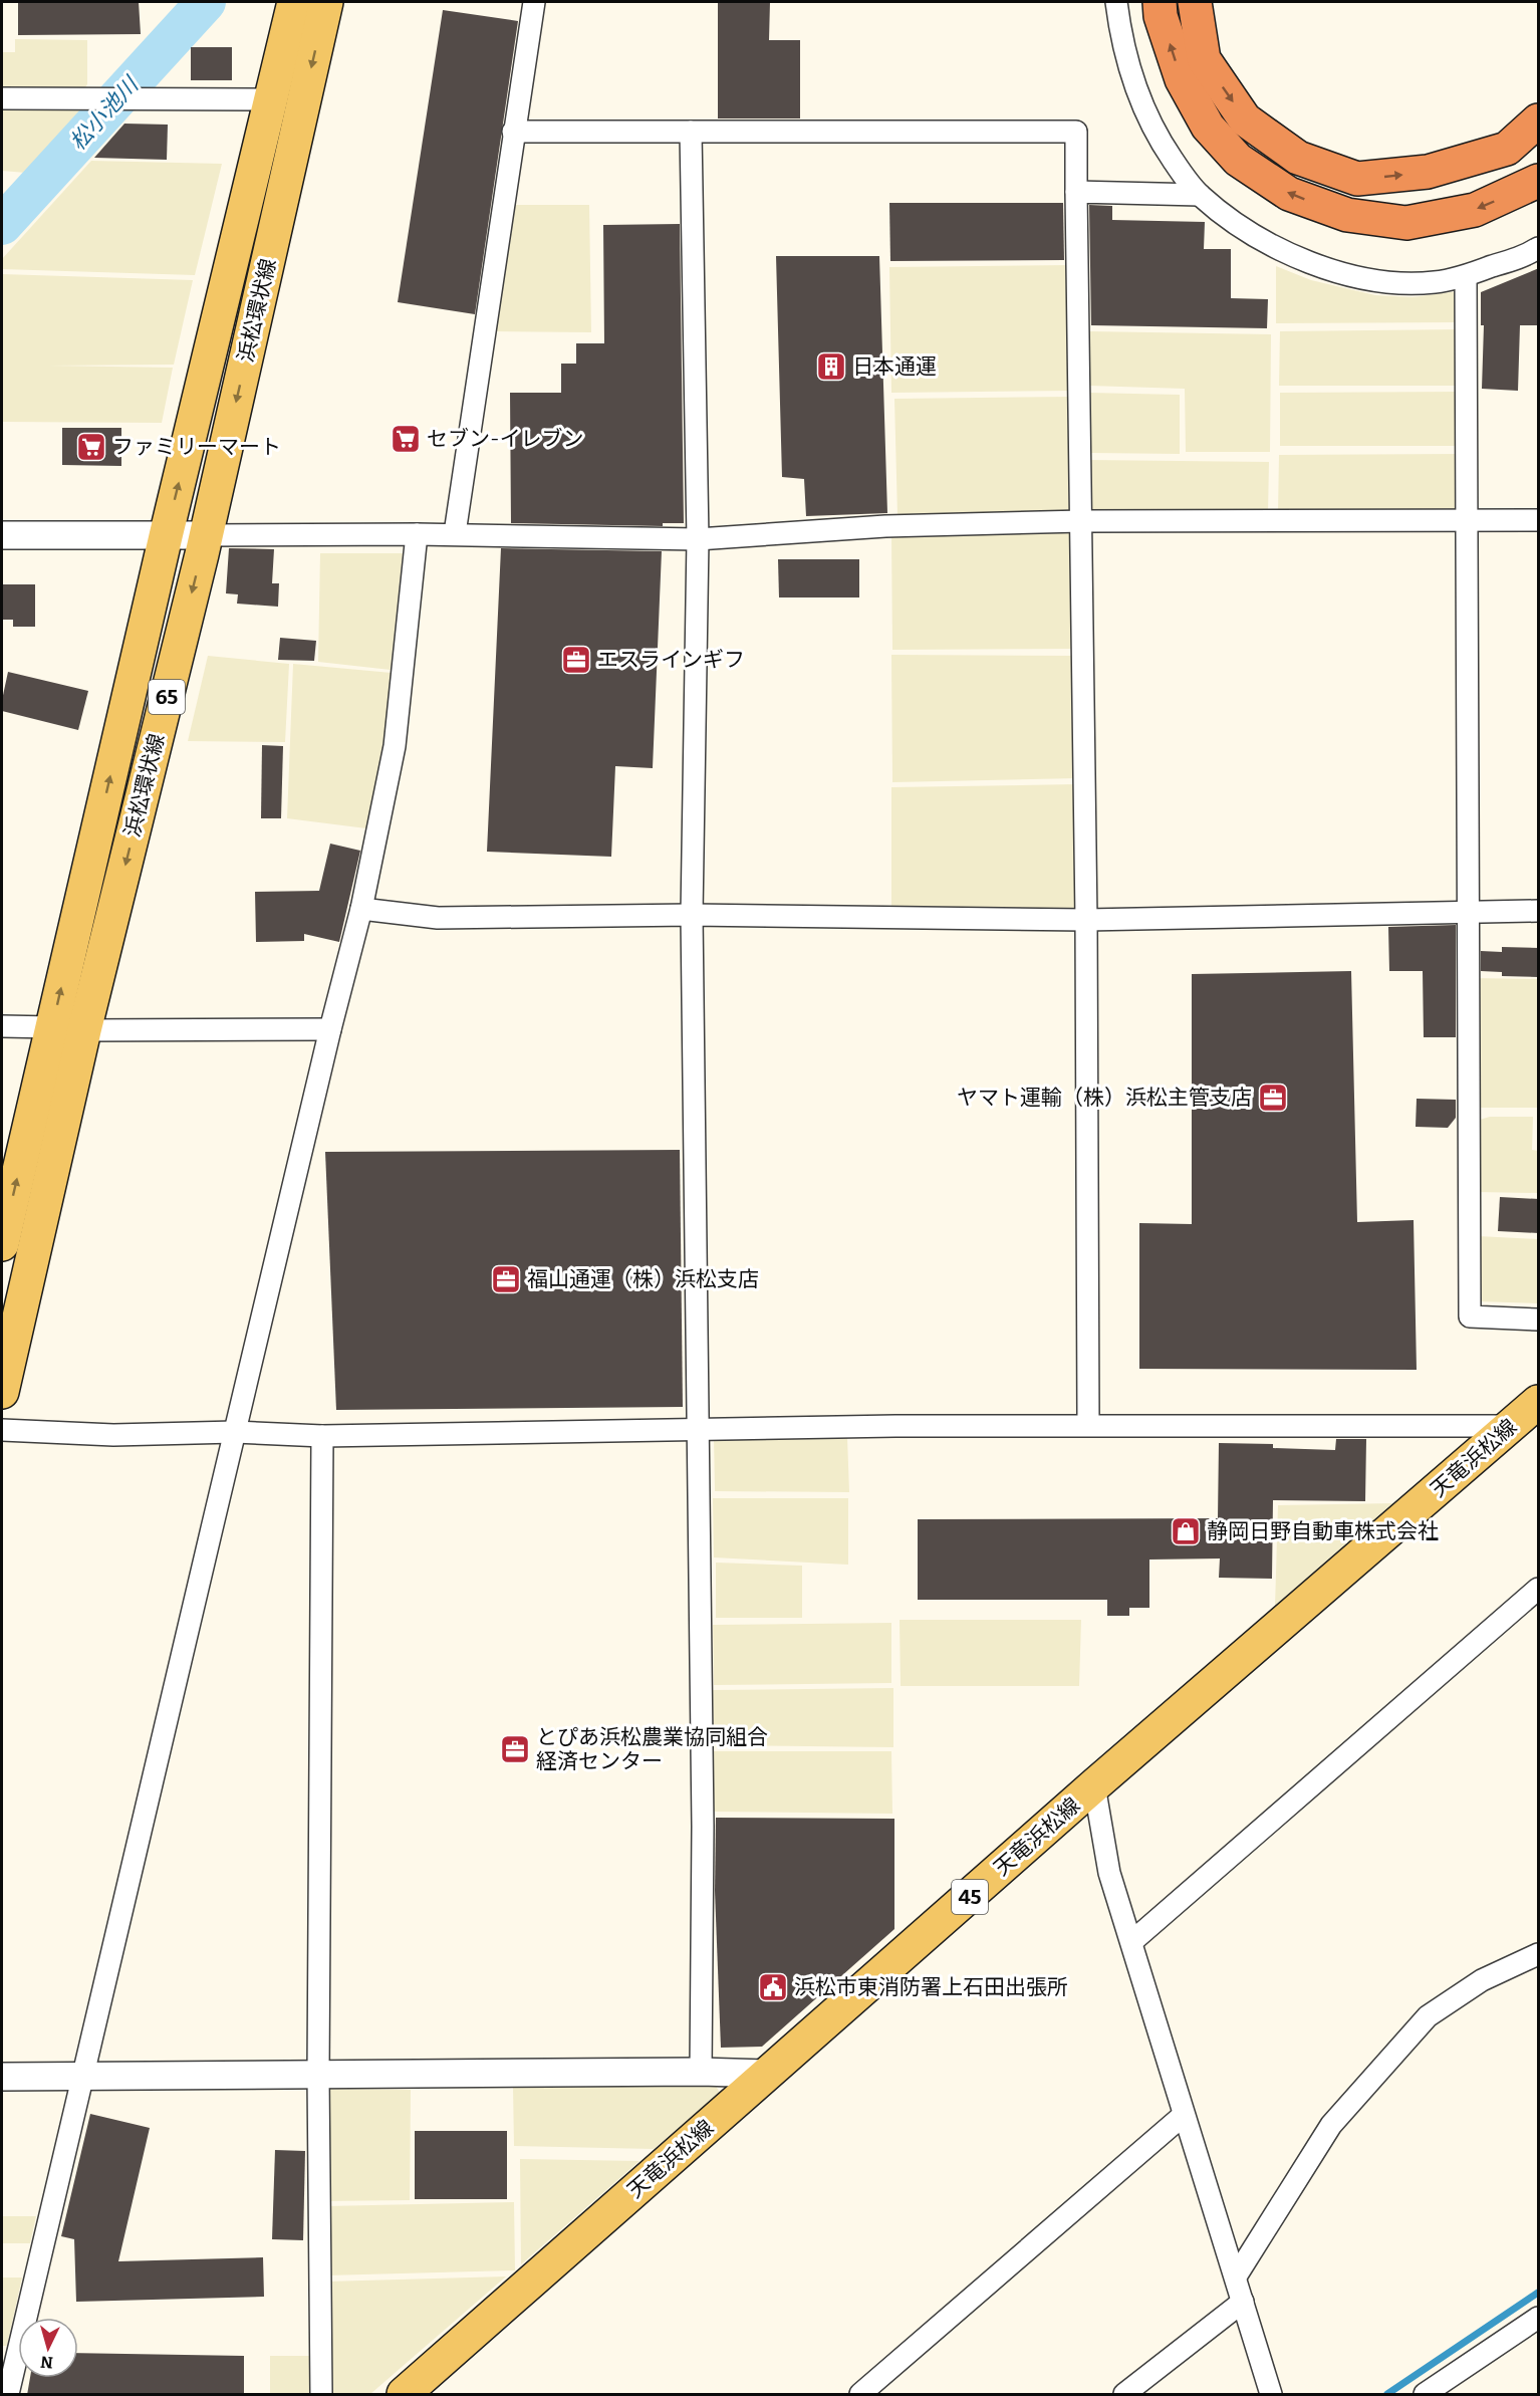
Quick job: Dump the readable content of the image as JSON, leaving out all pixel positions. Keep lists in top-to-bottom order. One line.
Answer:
{"streets":{"main road":["浜松環状線","65","天竜浜松線","45"]},"water":["松小池川"],"places":{"building":["日本通運"],"supermarket":["セブン-イレブン","ファミリーマート"],"office":["エスラインギフ","ヤマト運輸（株）浜松主管支店","福山通運（株）浜松支店","とぴあ浜松農業協同組合 経済センター"],"shop":["静岡日野自動車株式会社"],"public building":["浜松市東消防署上石田出張所"]},"north":"bottom"}
